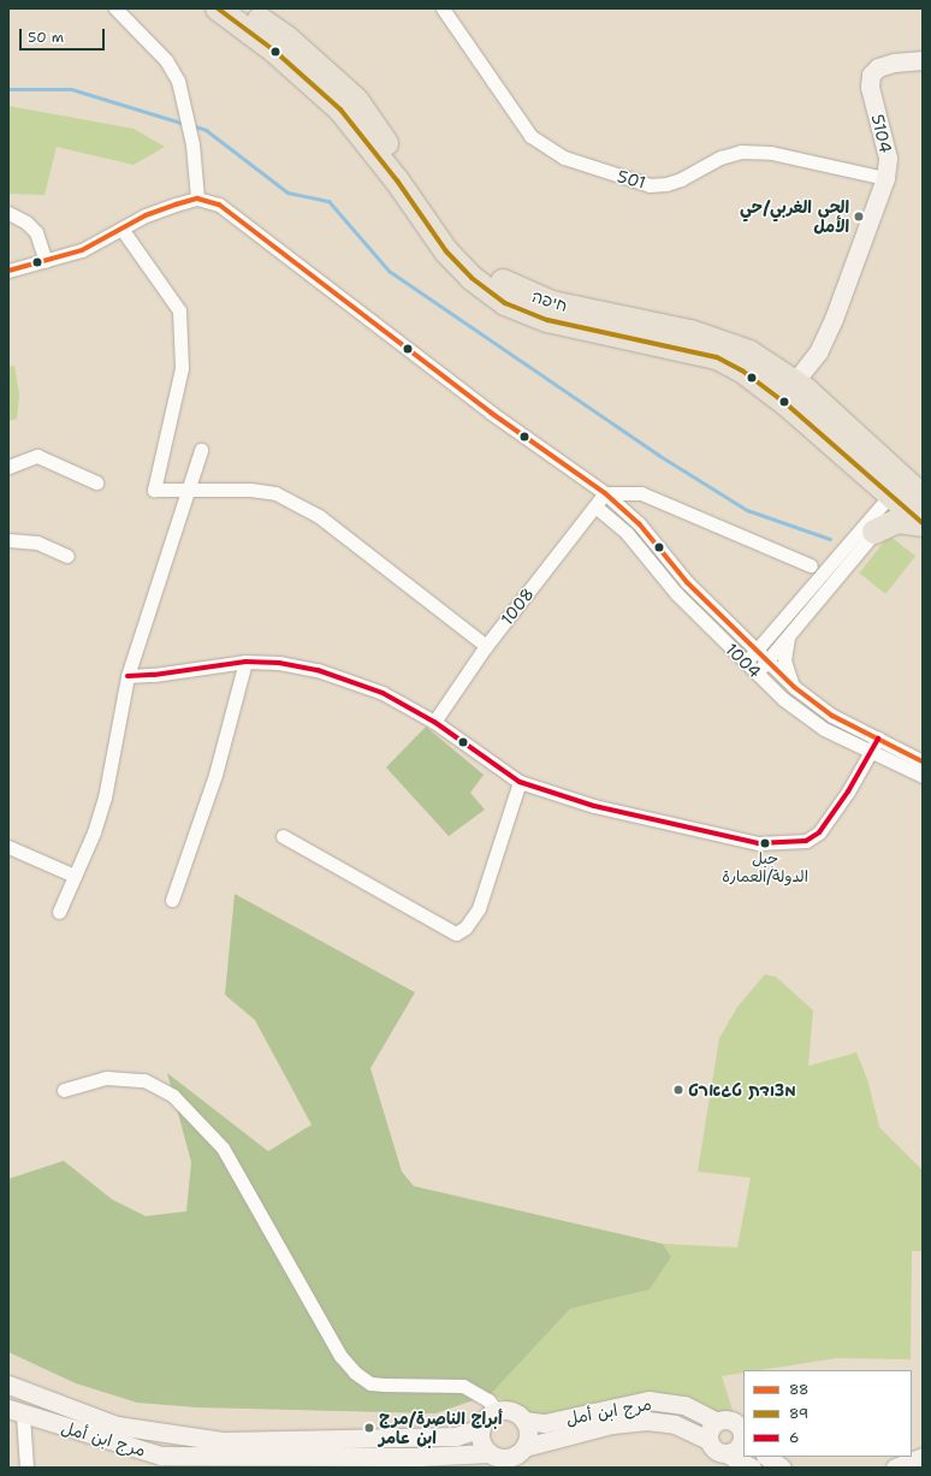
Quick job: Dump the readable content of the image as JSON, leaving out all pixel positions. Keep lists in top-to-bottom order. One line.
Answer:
{"streets":{"highway":["חיפה"],"street":["5104","501","1008","1004","مرج ابن أمل"]},"crossings":[["5104","501"],["5104","חיפה"],["1008","1004"]],"places":["الحي الغربي/حي الأمل","جبل الدولة/العمارة","מצודת טגארט","أبراج الناصرة/مرج ابن عامر"],"lines":["transit line 89","transit line 88","transit line 6"],"legend":["88","89","6"],"scale_bar":"50 m"}
